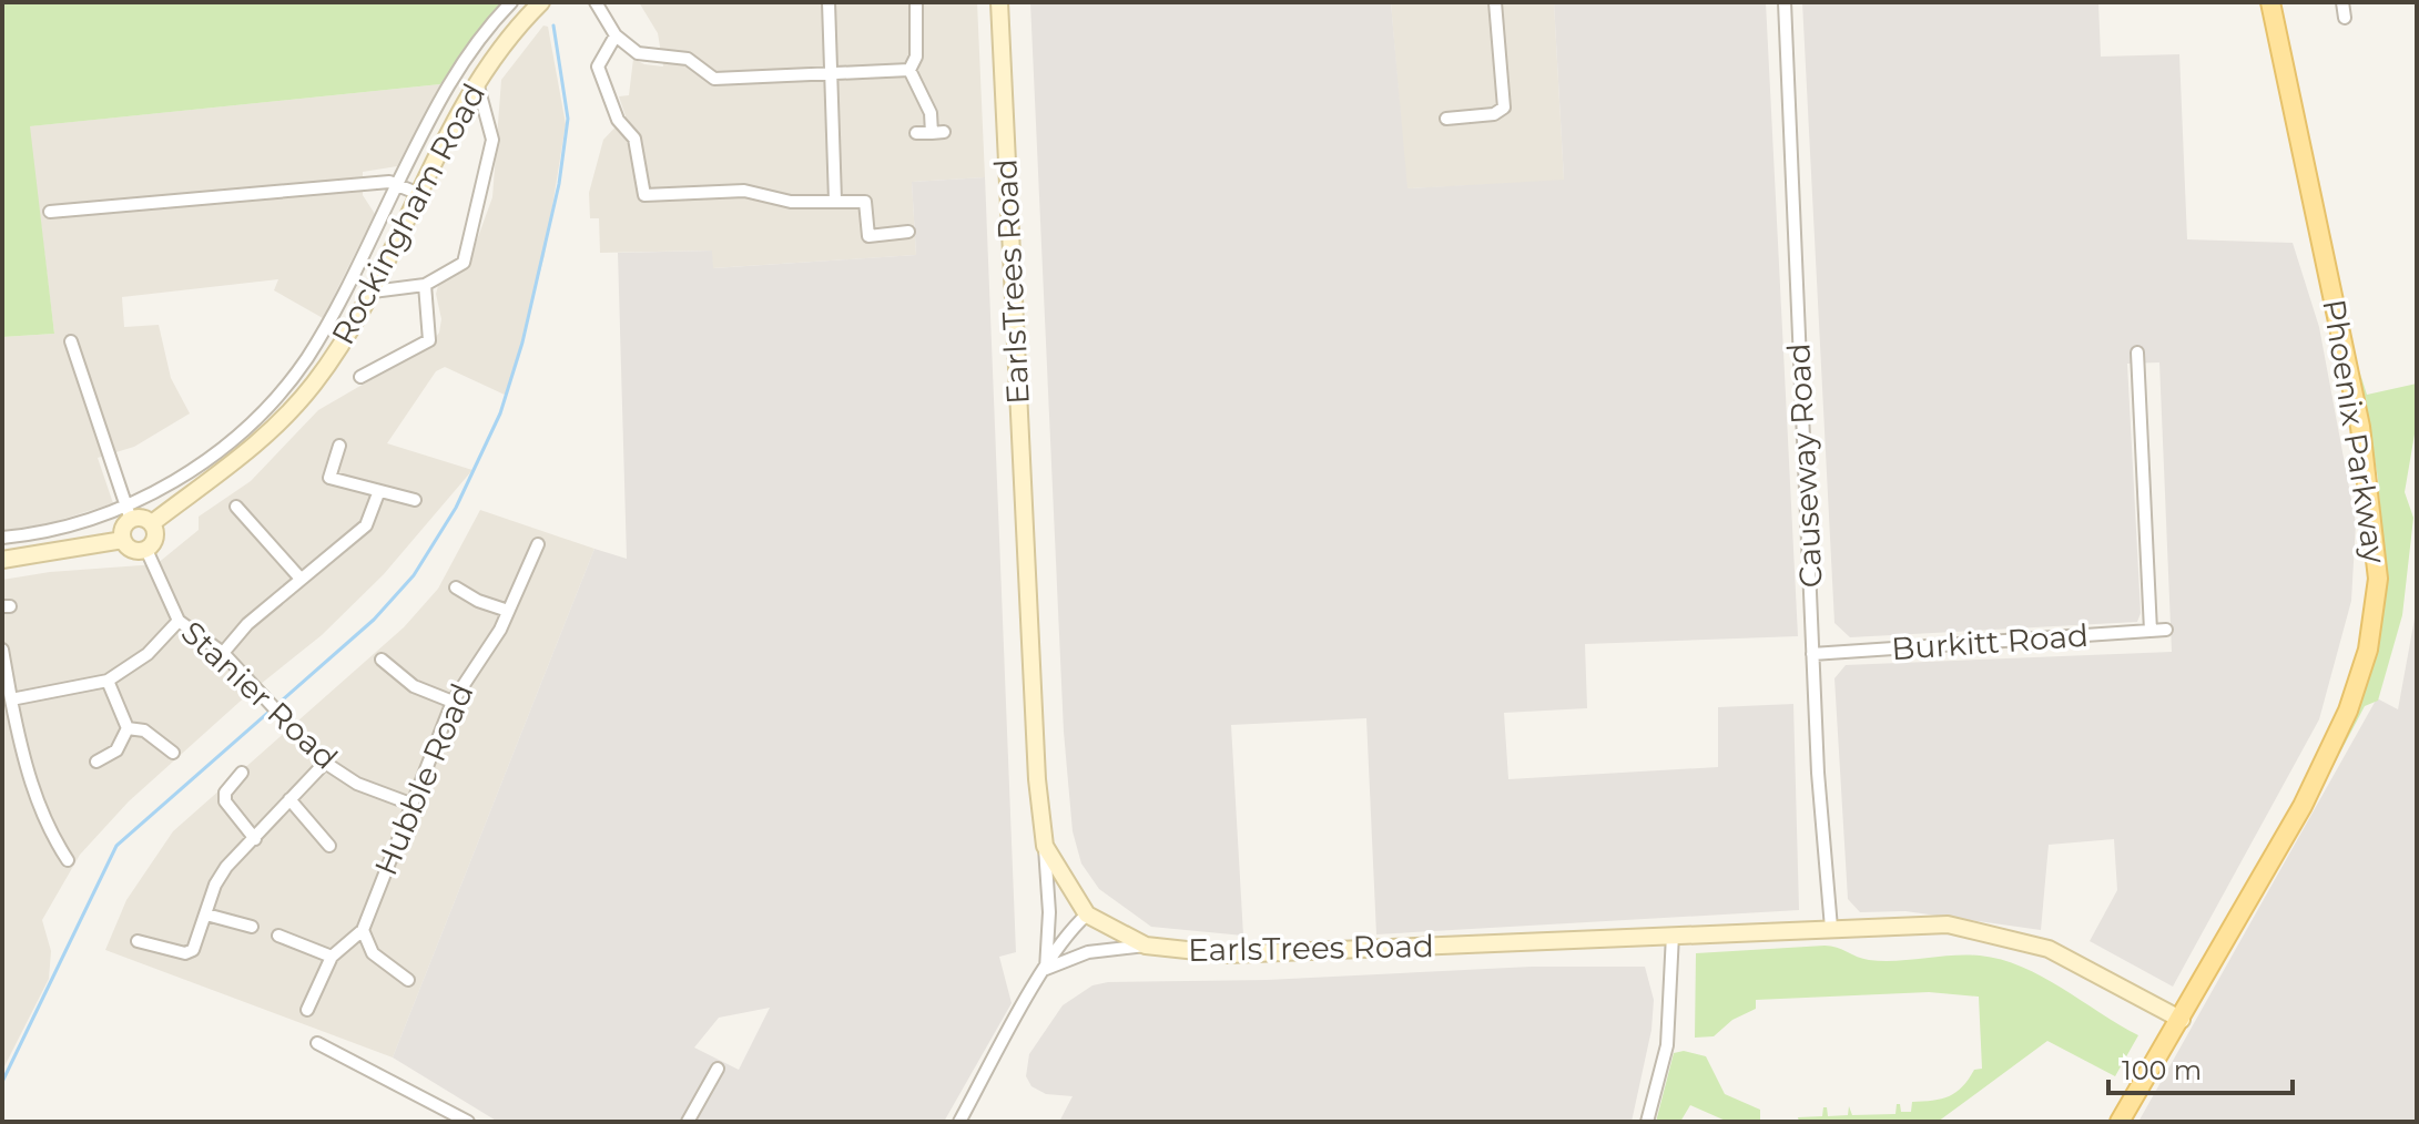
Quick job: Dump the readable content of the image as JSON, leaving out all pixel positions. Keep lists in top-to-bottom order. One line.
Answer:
{"streets":{"main road":["Phoenix Parkway"],"street":["Rockingham Road","EarlsTrees Road","Causeway Road","Burkitt Road","Stanier Road","Hubble Road"]},"crossings":[["Rockingham Road","Stanier Road"],["EarlsTrees Road","Phoenix Parkway"],["EarlsTrees Road","Causeway Road"],["Causeway Road","Burkitt Road"],["Stanier Road","Hubble Road"]],"scale_bar":"100 m"}
